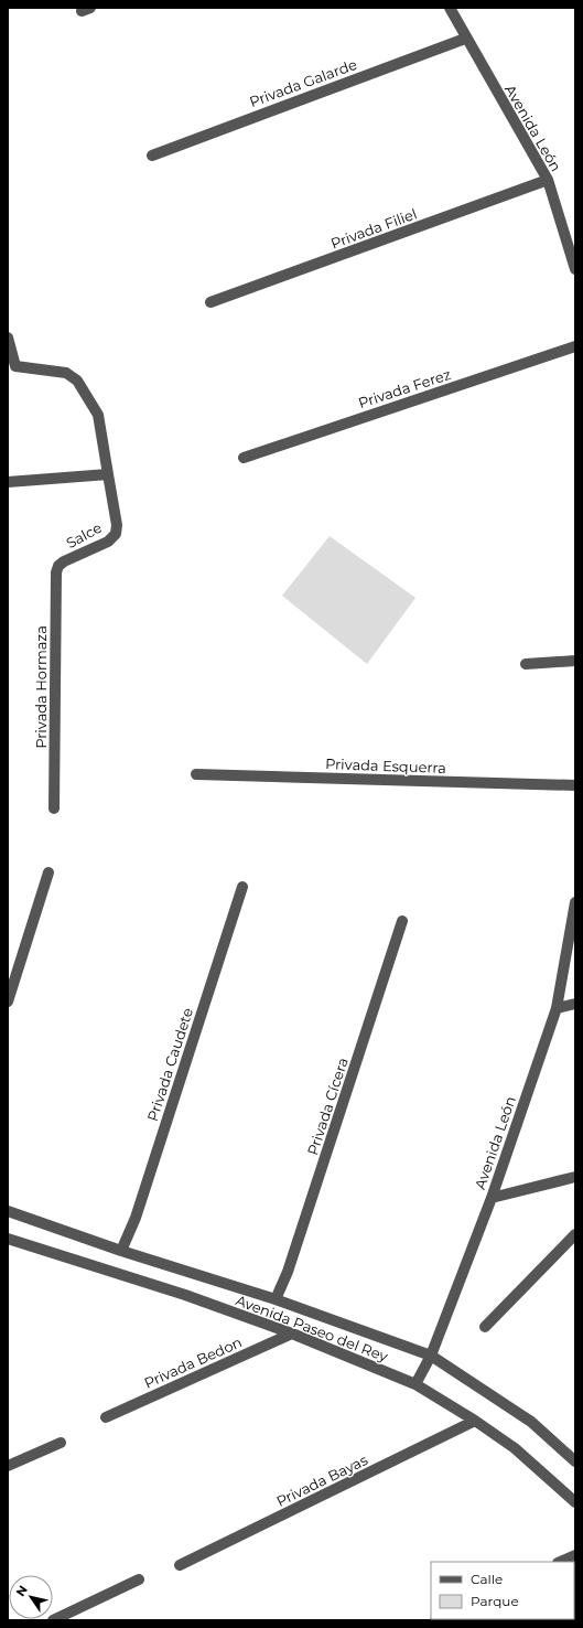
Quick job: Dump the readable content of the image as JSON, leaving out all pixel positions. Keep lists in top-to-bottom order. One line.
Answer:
{"streets":{"street":["Privada Galarde","Avenida León","Privada Filiel","Privada Ferez","Salce","Privada Hormaza","Privada Esquerra","Privada Caudete","Privada Cícera","Avenida Paseo del Rey","Privada Bedon","Privada Bayas"]},"crossings":[["Privada Galarde","Avenida León"],["Avenida León","Privada Filiel"],["Avenida León","Avenida Paseo del Rey"],["Salce","Privada Hormaza"],["Privada Caudete","Avenida Paseo del Rey"],["Privada Cícera","Avenida Paseo del Rey"],["Avenida Paseo del Rey","Privada Bedon"],["Avenida Paseo del Rey","Privada Bayas"]],"legend":["Calle","Parque"],"north":"top left"}
